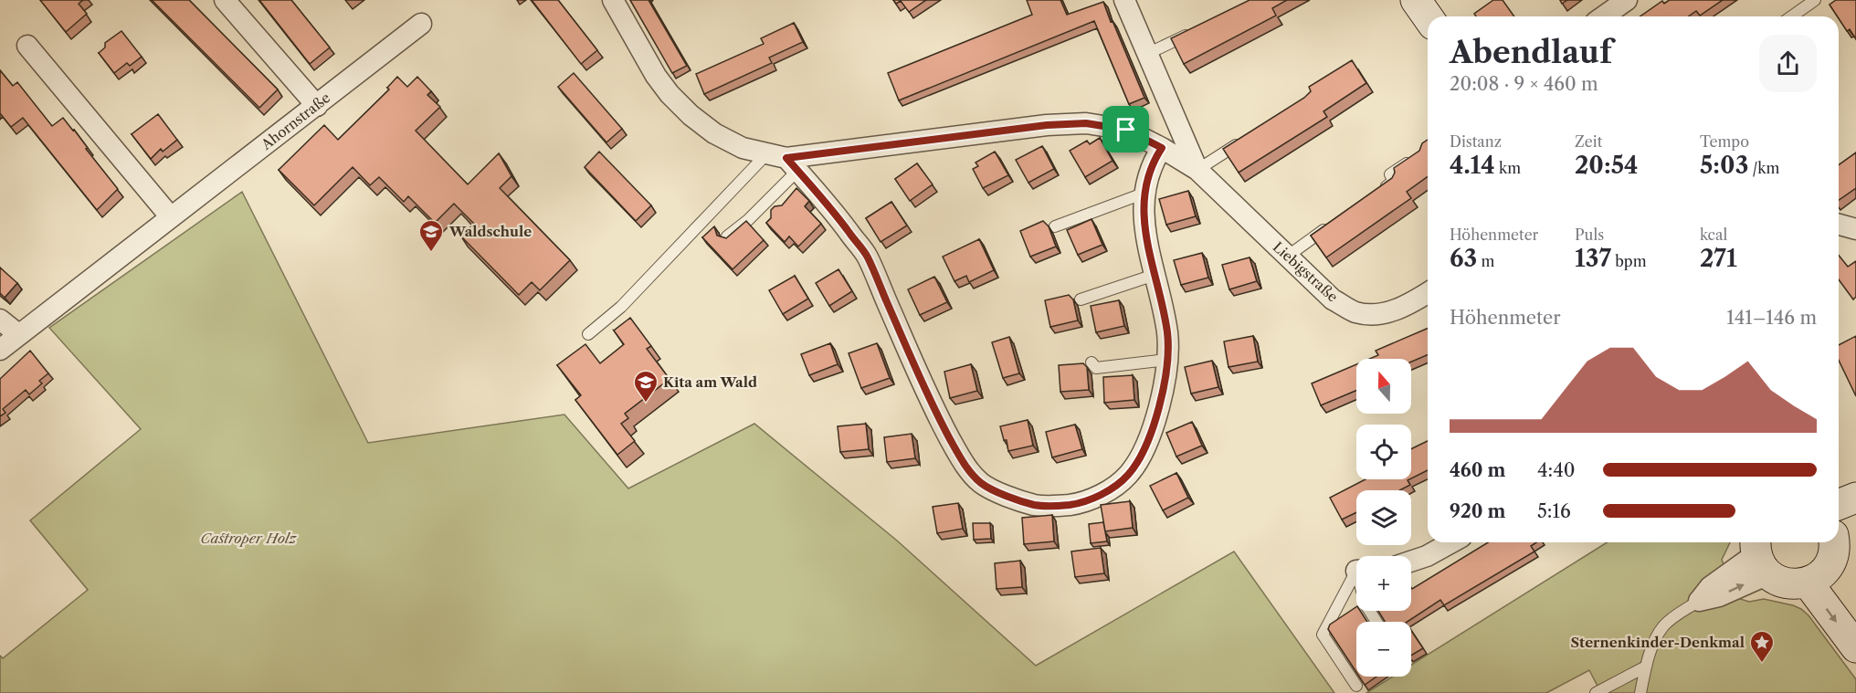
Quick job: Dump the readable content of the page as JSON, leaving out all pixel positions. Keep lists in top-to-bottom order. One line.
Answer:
{"streets":{"street":["Ahornstraße","Liebigstraße"]},"parks":["Castroper Holz"],"places":{"school or university":["Waldschule","Kita am Wald"],"place":["Sternenkinder-Denkmal"]},"north":"top","page":{"heading":["Abendlauf","20:08 · 9 × 460 m"],"stats":[["Distanz","4.14 km"],["Zeit","20:54"],["Tempo","5:03 /km"],["Höhenmeter","63 m"],["Puls","137 bpm"],["kcal","271"]],"chart":["Höhenmeter","141–146 m"],"map_buttons":["+","−"],"list":[{"name":"460 m","note":"4:40"},{"name":"920 m","note":"5:16"}]}}
